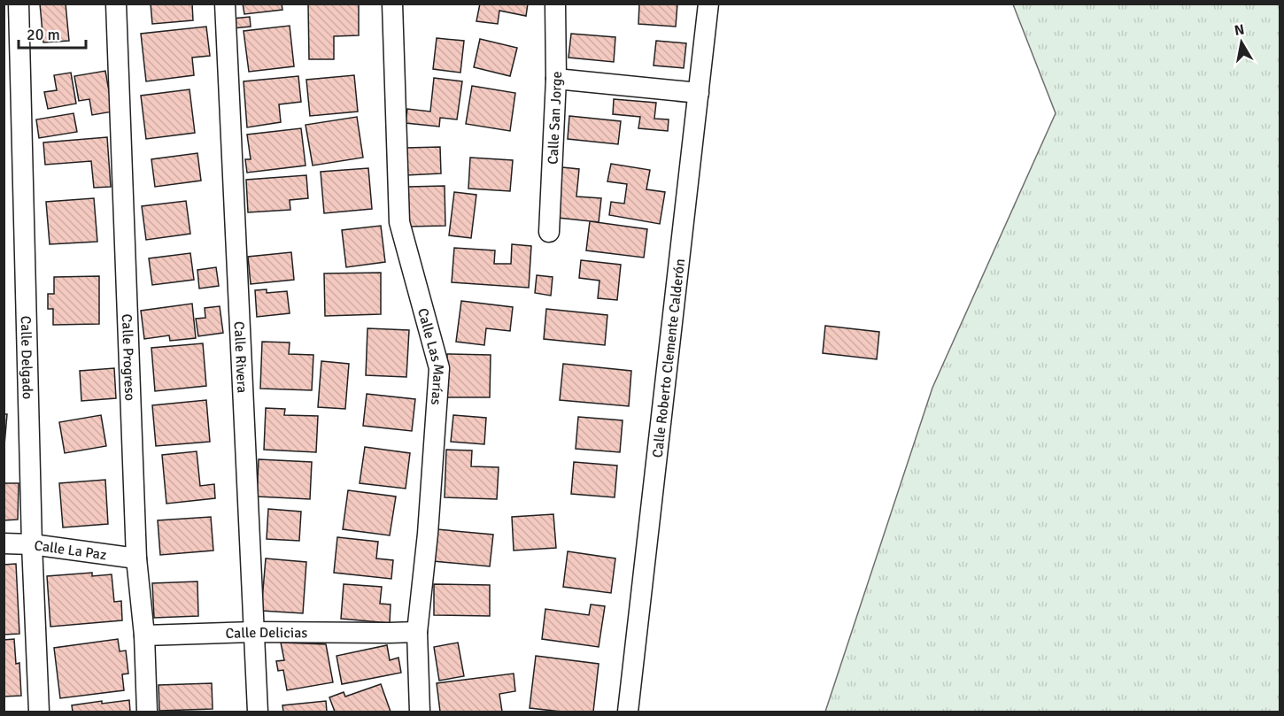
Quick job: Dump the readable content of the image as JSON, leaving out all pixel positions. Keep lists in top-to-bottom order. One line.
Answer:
{"streets":{"street":["Calle San Jorge","Calle Las Marías","Calle Delgado","Calle Progreso","Calle Rivera","Calle Roberto Clemente Calderón","Calle La Paz","Calle Delicias"]},"crossings":[["Calle Las Marías","Calle Delicias"],["Calle Delgado","Calle La Paz"],["Calle Progreso","Calle La Paz"],["Calle Progreso","Calle Delicias"],["Calle Rivera","Calle Delicias"]],"scale_bar":"20 m","north":"top"}
